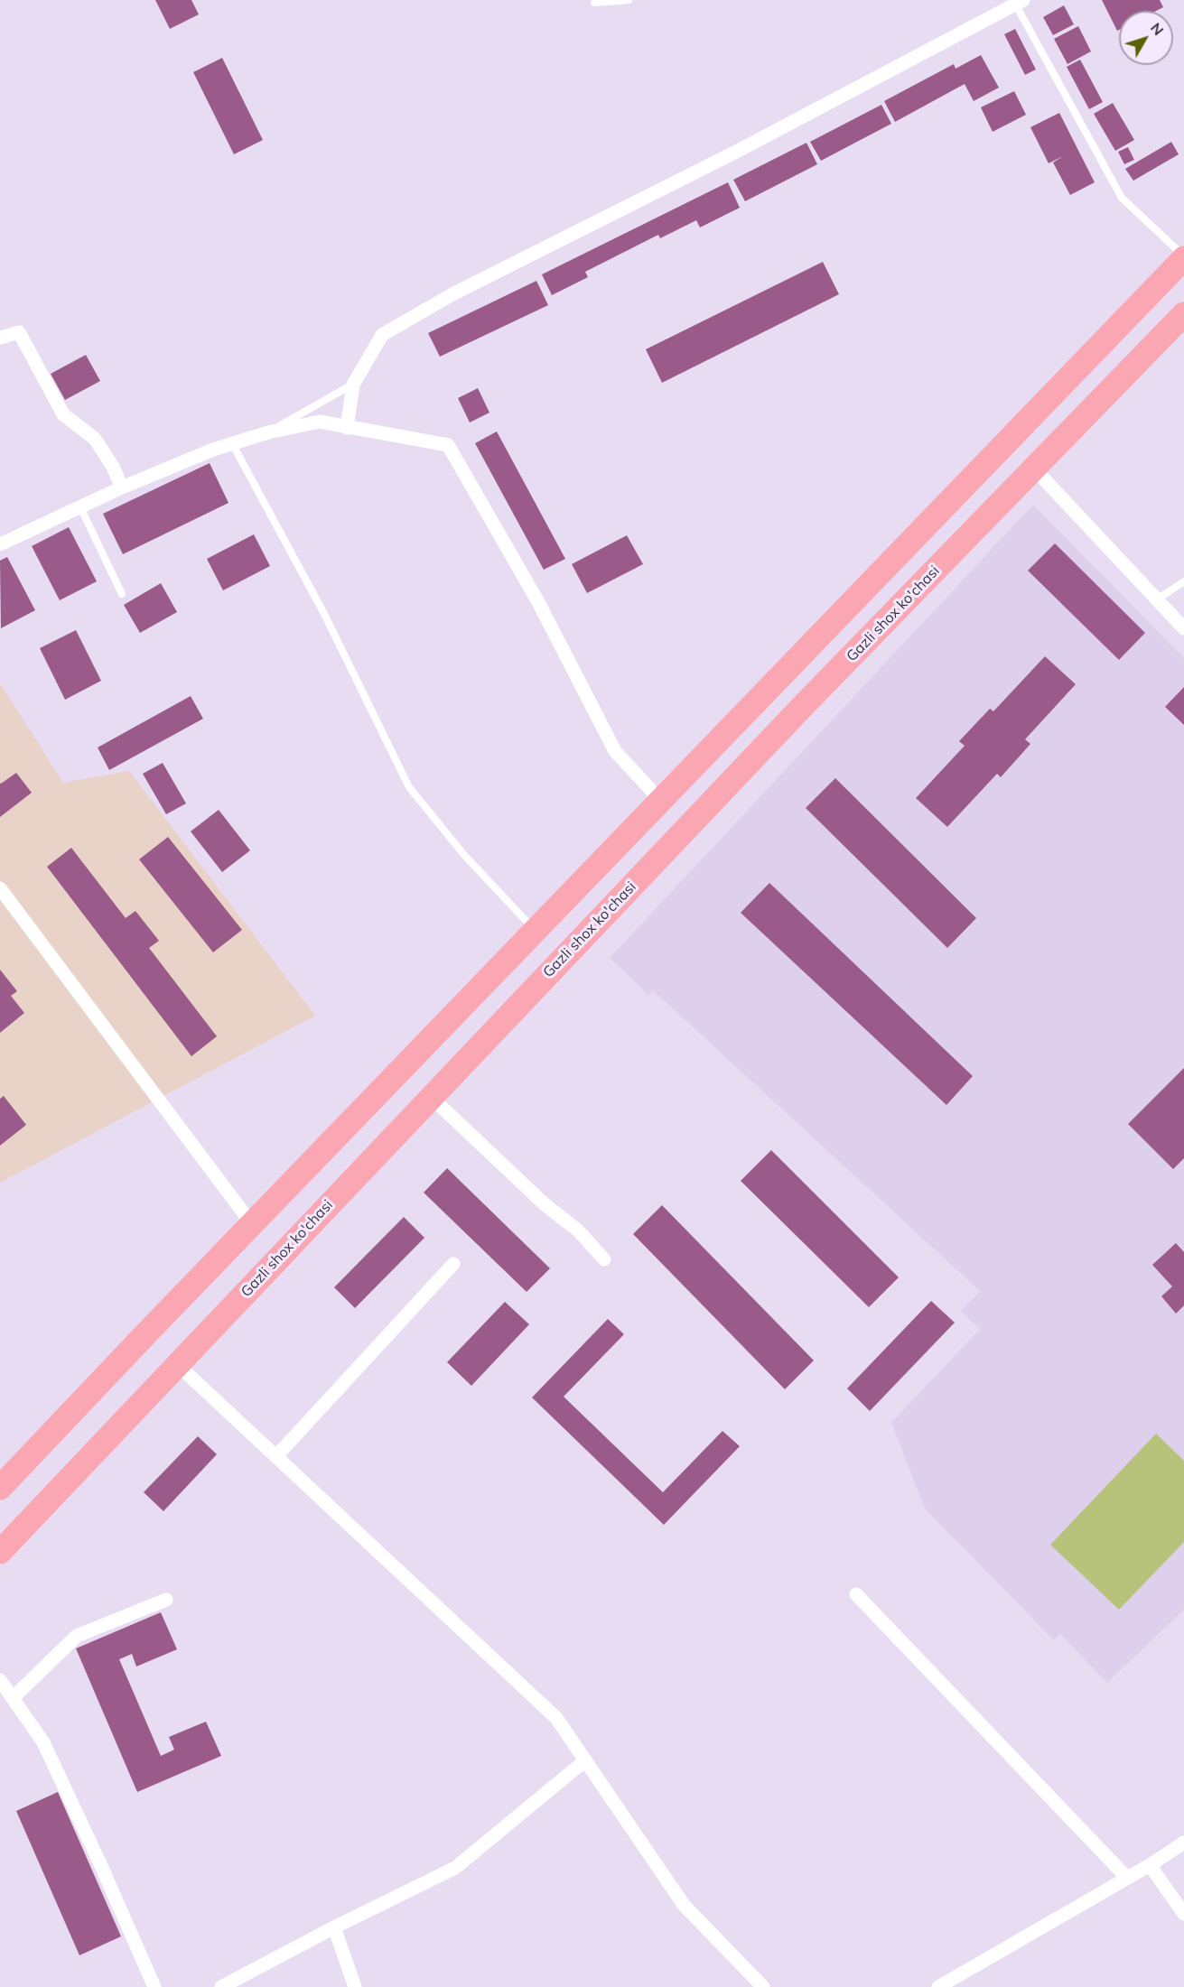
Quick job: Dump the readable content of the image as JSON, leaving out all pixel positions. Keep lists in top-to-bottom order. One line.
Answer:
{"streets":{"highway":["Gazli shox ko'chasi"]},"north":"top right"}
